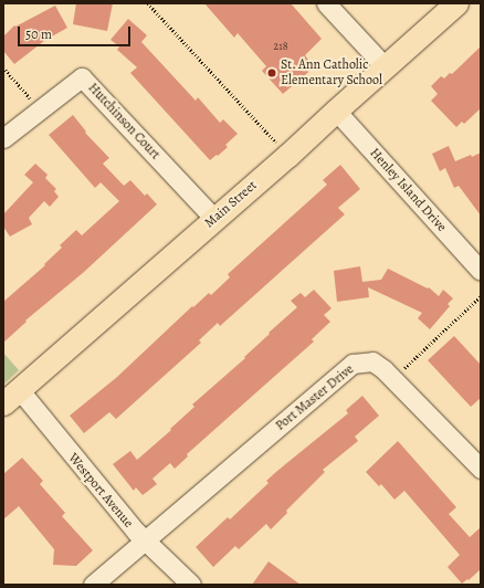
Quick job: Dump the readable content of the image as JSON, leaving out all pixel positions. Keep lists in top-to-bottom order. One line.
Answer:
{"streets":{"main road":["Main Street"],"street":["Hutchinson Court","Henley Island Drive","Port Master Drive","Westport Avenue"]},"crossings":[["Hutchinson Court","Main Street"],["Henley Island Drive","Main Street"],["Main Street","Westport Avenue"],["Port Master Drive","Westport Avenue"]],"places":["St. Ann Catholic Elementary School"],"house_numbers":["218"],"scale_bar":"50 m"}
